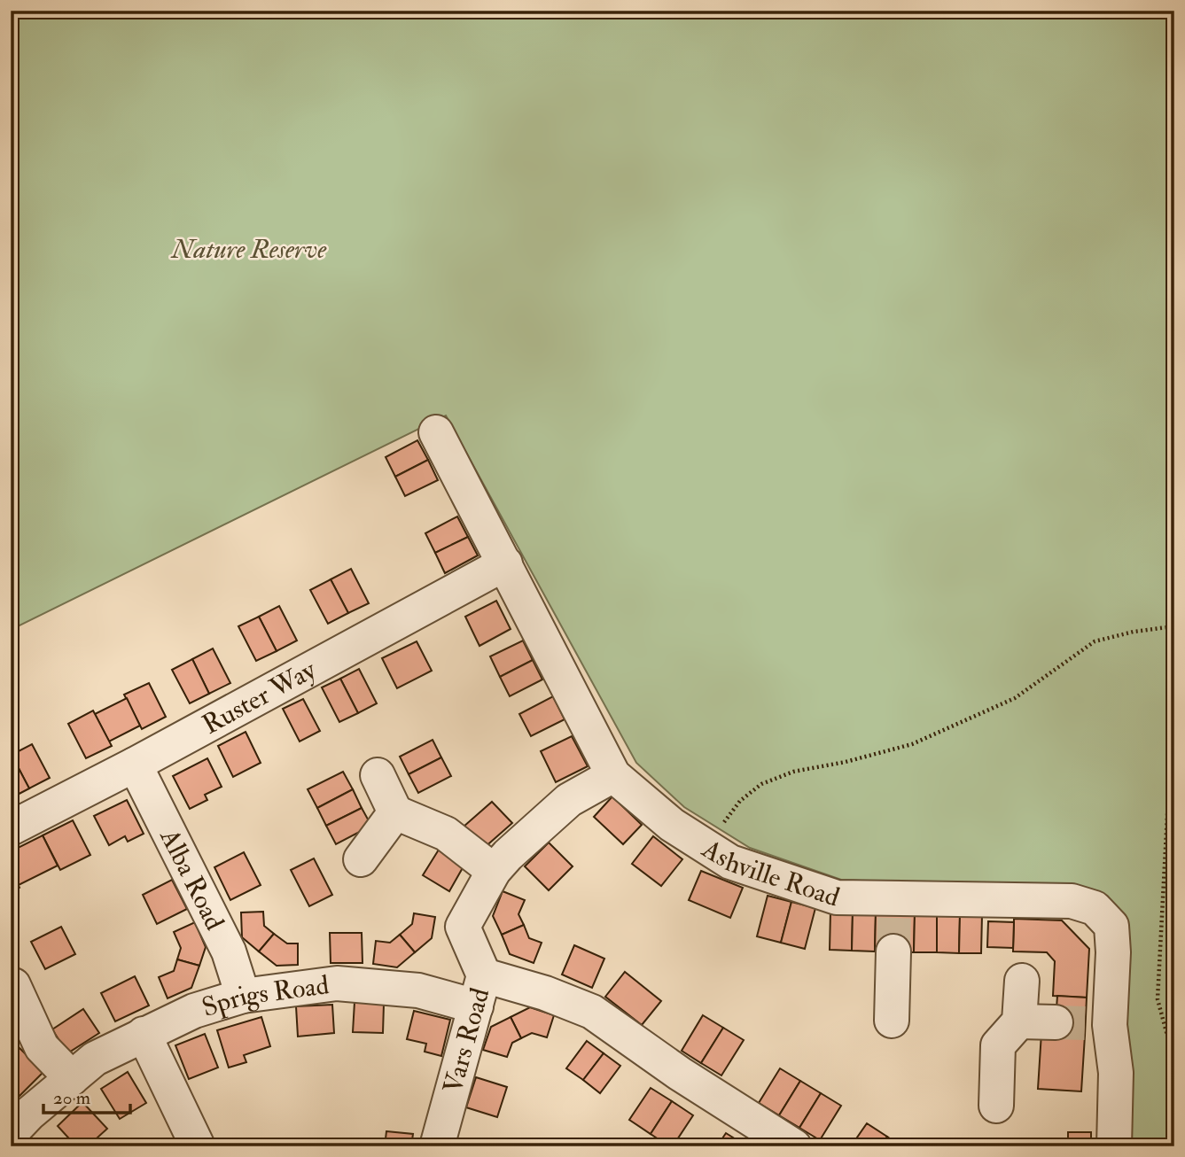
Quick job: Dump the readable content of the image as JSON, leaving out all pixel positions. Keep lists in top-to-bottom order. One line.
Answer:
{"streets":{"street":["Ruster Way","Ashville Road","Alba Road","Sprigs Road","Vars Road"]},"crossings":[["Ruster Way","Ashville Road"],["Ruster Way","Alba Road"],["Ashville Road","Vars Road"],["Alba Road","Sprigs Road"],["Sprigs Road","Vars Road"]],"parks":["Nature Reserve"],"scale_bar":"20 m"}
